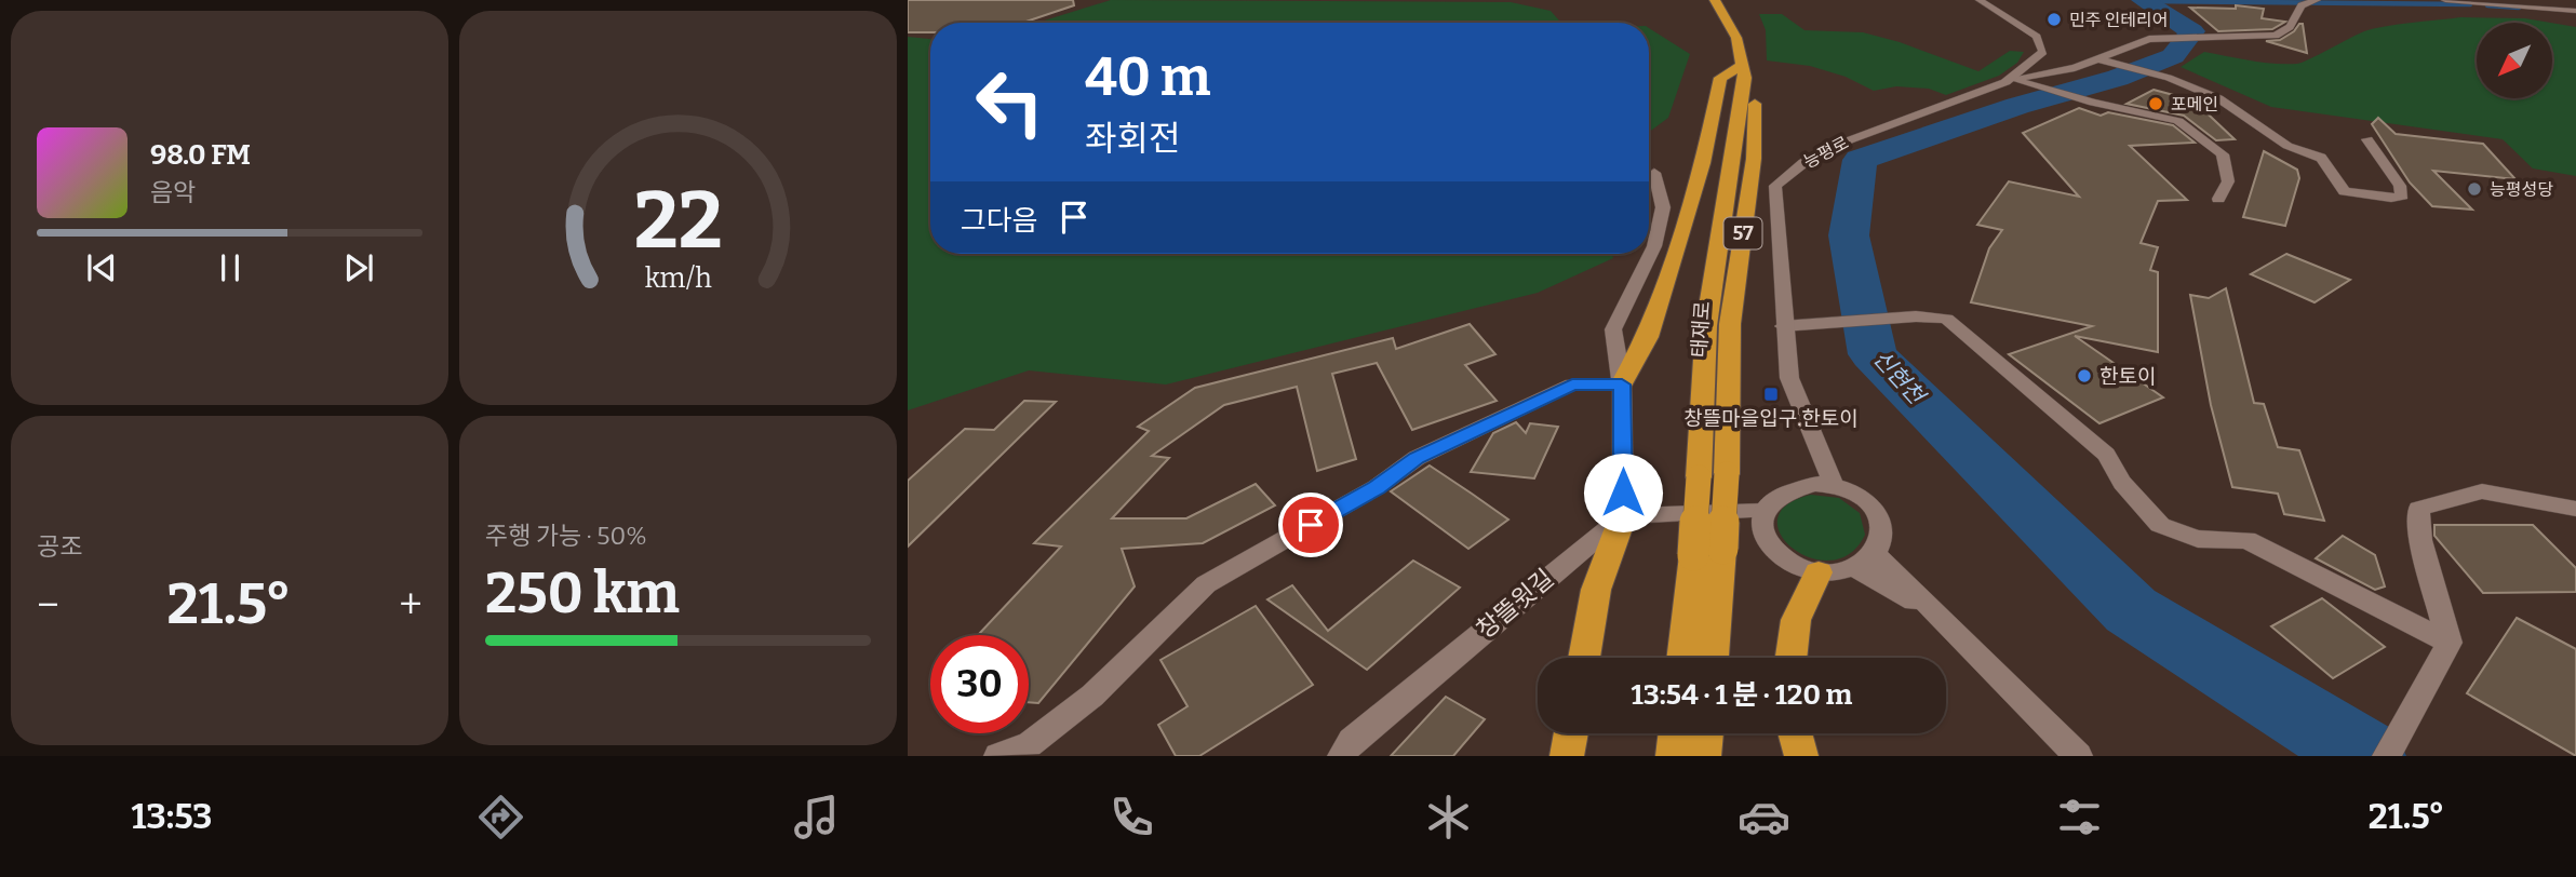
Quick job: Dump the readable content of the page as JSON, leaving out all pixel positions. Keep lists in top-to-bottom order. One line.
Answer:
{"streets":{"highway":["57","태재로"],"street":["능평로","창뜰윗길"]},"water":["신현천"],"places":{"other":["민주 인테리어","포메인","능평성당","한토이"],"transit":["창뜰마을입구.한토이"]},"north":"bottom left","page":{"turn":["40 m","좌회전"],"song":["98.0 FM","음악"],"then":"그다음","tile":["공조",["주행 가능 · 50%","250 km"]],"heat":["−","21.5°","+"],"limit":"30","trip":"13:54 · 1 분 · 120 m","tabs":["13:53","21.5°"],"gauge":["22","km/h"]}}
